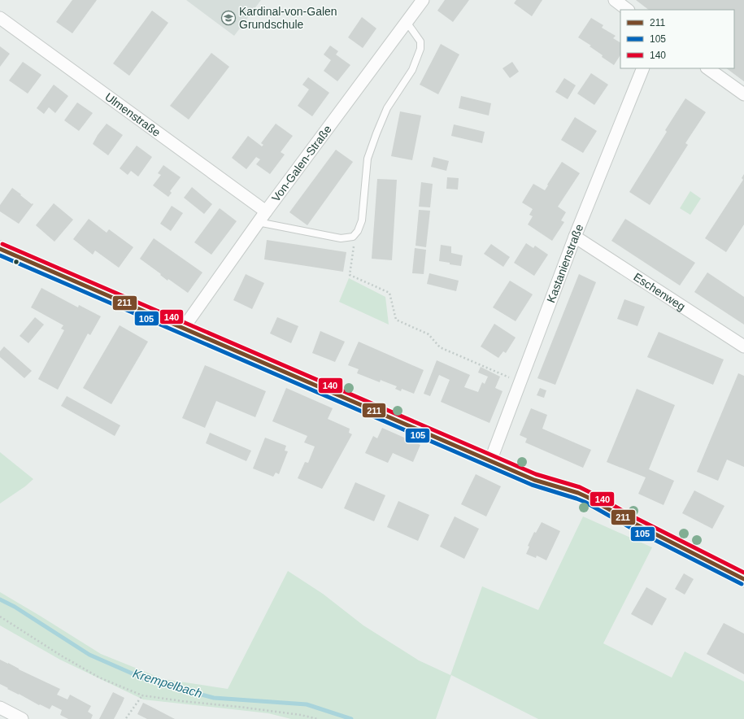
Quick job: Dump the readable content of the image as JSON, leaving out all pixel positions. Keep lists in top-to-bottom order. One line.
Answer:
{"streets":{"street":["Ulmenstraße","Von-Galen-Straße","Kastanienstraße","Eschenweg"]},"crossings":[["Ulmenstraße","Von-Galen-Straße"],["Kastanienstraße","Eschenweg"]],"water":["Krempelbach"],"places":{"school or university":["Kardinal-von-Galen Grundschule"]},"lines":["transit line 140","transit line 211","transit line 105"],"legend":["211","105","140"]}
